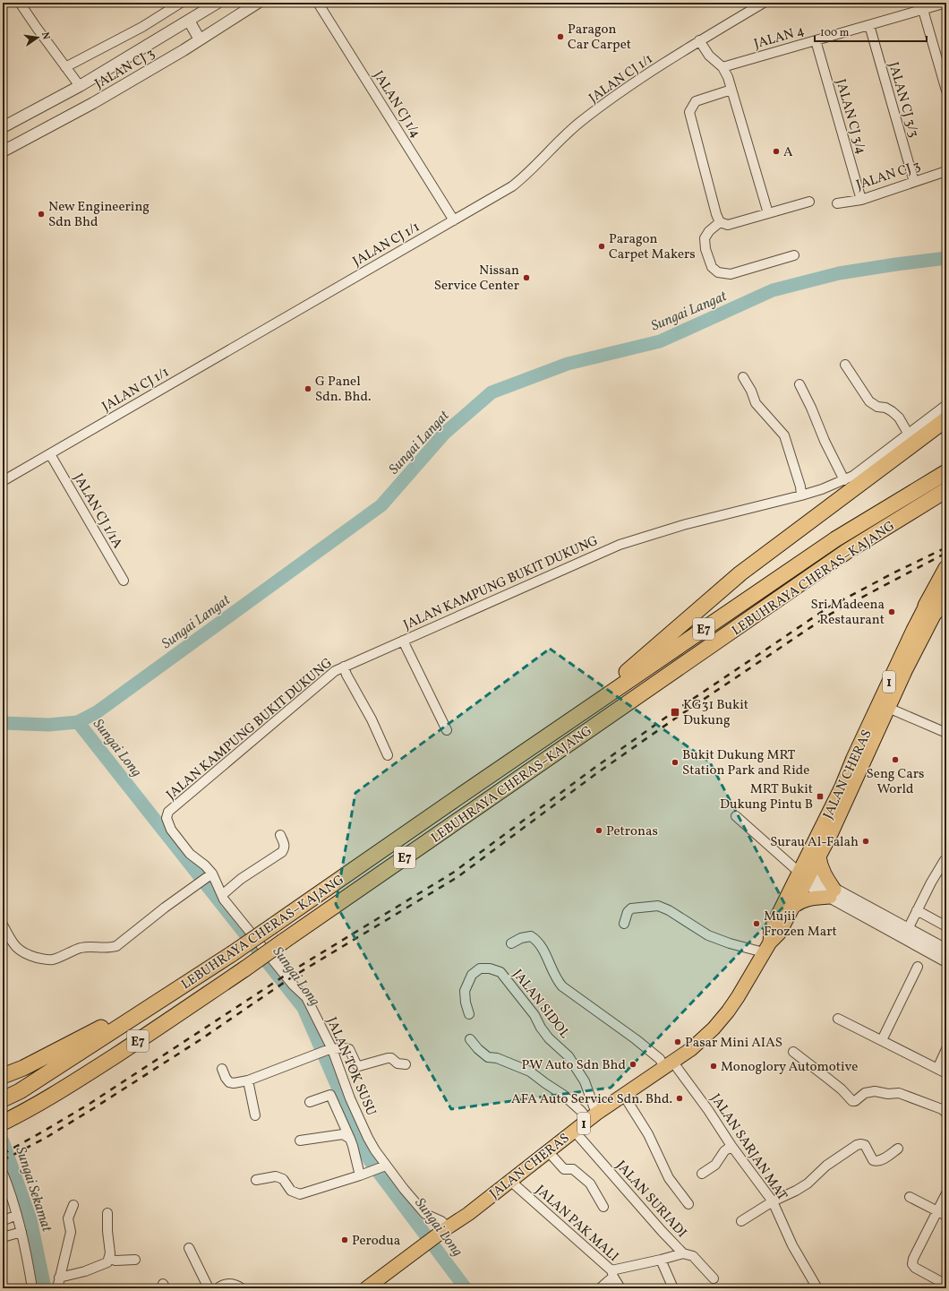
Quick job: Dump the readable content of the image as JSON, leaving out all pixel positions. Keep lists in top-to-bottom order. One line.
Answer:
{"streets":{"highway":["LEBUHRAYA CHERAS–KAJANG","E7"],"main road":["1","JALAN CHERAS"],"street":["JALAN 4","JALAN CJ 3","JALAN CJ 1/1","JALAN CJ 3/3","JALAN CJ 1/4","JALAN CJ 3/4","JALAN CJ 1/1A","JALAN KAMPUNG BUKIT DUKUNG","JALAN SIDOL","JALAN TOK SUSU","JALAN SARJAN MAT","JALAN SURIADI","JALAN PAK MALI"]},"crossings":[["JALAN 4","JALAN CJ 3/3"],["JALAN 4","JALAN CJ 3/4"],["JALAN CJ 3","JALAN CJ 3/3"],["JALAN CJ 3","JALAN CJ 3/4"],["JALAN CJ 1/1","JALAN CJ 1/4"],["JALAN CJ 1/1","JALAN CJ 1/1A"],["JALAN KAMPUNG BUKIT DUKUNG","JALAN TOK SUSU"],["JALAN CHERAS","JALAN SIDOL"],["JALAN CHERAS","JALAN TOK SUSU"],["JALAN CHERAS","JALAN SARJAN MAT"],["JALAN CHERAS","JALAN SURIADI"],["JALAN CHERAS","JALAN PAK MALI"]],"water":["Sungai Langat","Sungai Long","Sungai Sekamat"],"places":{"other":["Paragon Car Carpet","A","New Engineering Sdn Bhd","Paragon Carpet Makers","Nissan Service Center","G Panel Sdn. Bhd.","Sri Madeena Restaurant","Seng Cars World","Bukit Dukung MRT Station Park and Ride","Petronas","Surau Al-Falah","Mujii Frozen Mart","Pasar Mini AIAS","PW Auto Sdn Bhd","Monoglory Automotive","AFA Auto Service Sdn. Bhd.","Perodua"],"transit":["KG31 Bukit Dukung","MRT Bukit Dukung Pintu B"]},"scale_bar":"100 m","north":"right"}
